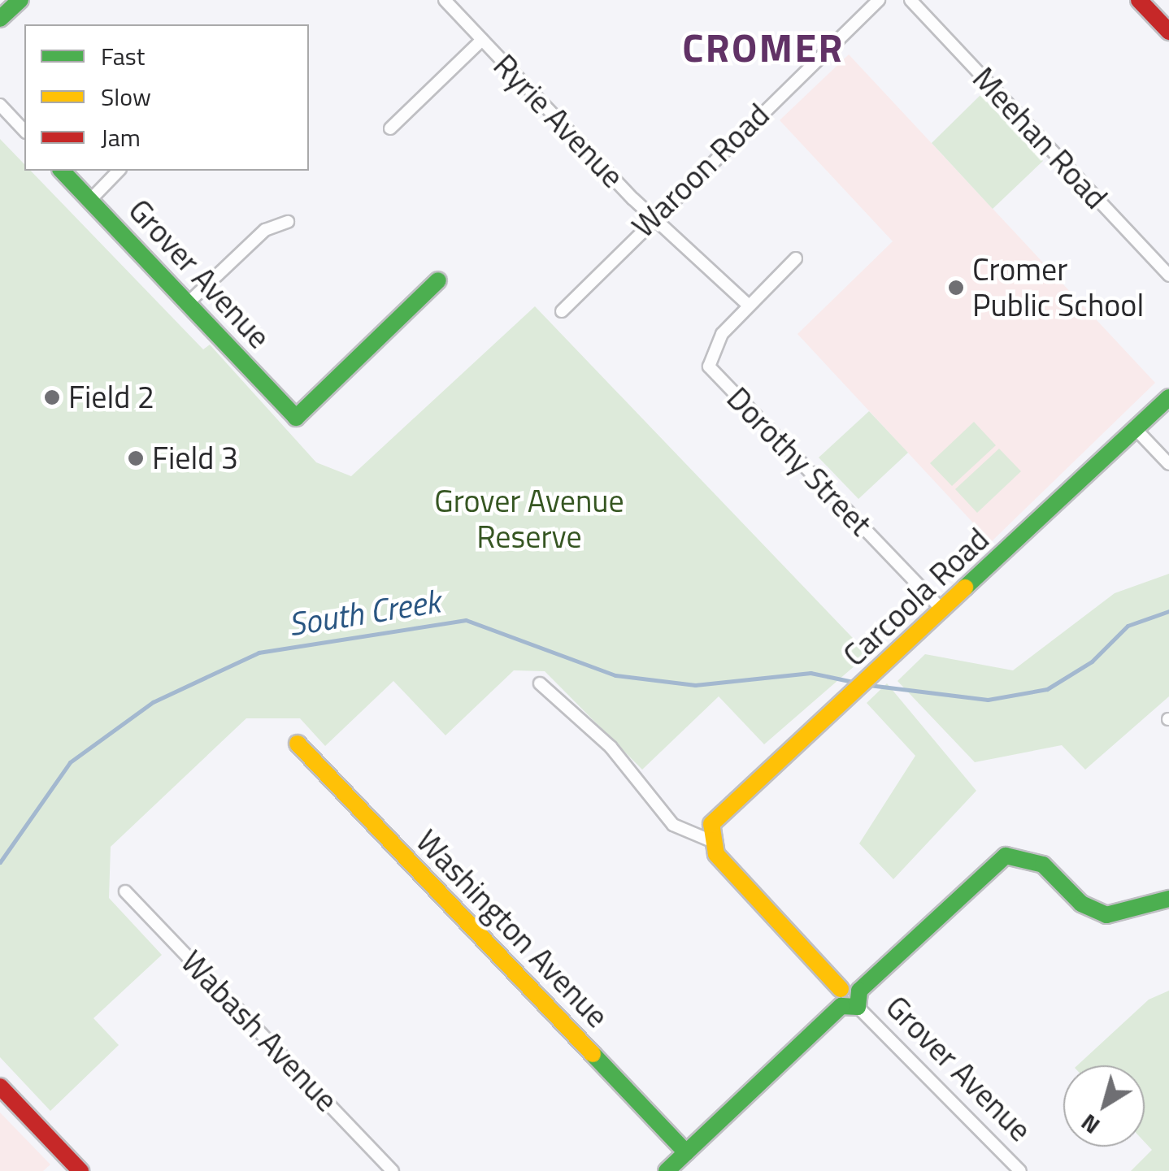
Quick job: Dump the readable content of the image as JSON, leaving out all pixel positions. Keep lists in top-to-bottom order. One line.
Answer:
{"streets":{"street":["Ryrie Avenue","Meehan Road","Waroon Road","Grover Avenue","Dorothy Street","Carcoola Road","Washington Avenue","Wabash Avenue"]},"crossings":[["Ryrie Avenue","Waroon Road"],["Ryrie Avenue","Dorothy Street"],["Grover Avenue","Carcoola Road"],["Dorothy Street","Carcoola Road"]],"districts":["CROMER"],"water":["South Creek"],"parks":["Grover Avenue Reserve"],"places":["Cromer Public School","Field 2","Field 3"],"legend":["Fast","Slow","Jam"],"north":"bottom left"}
